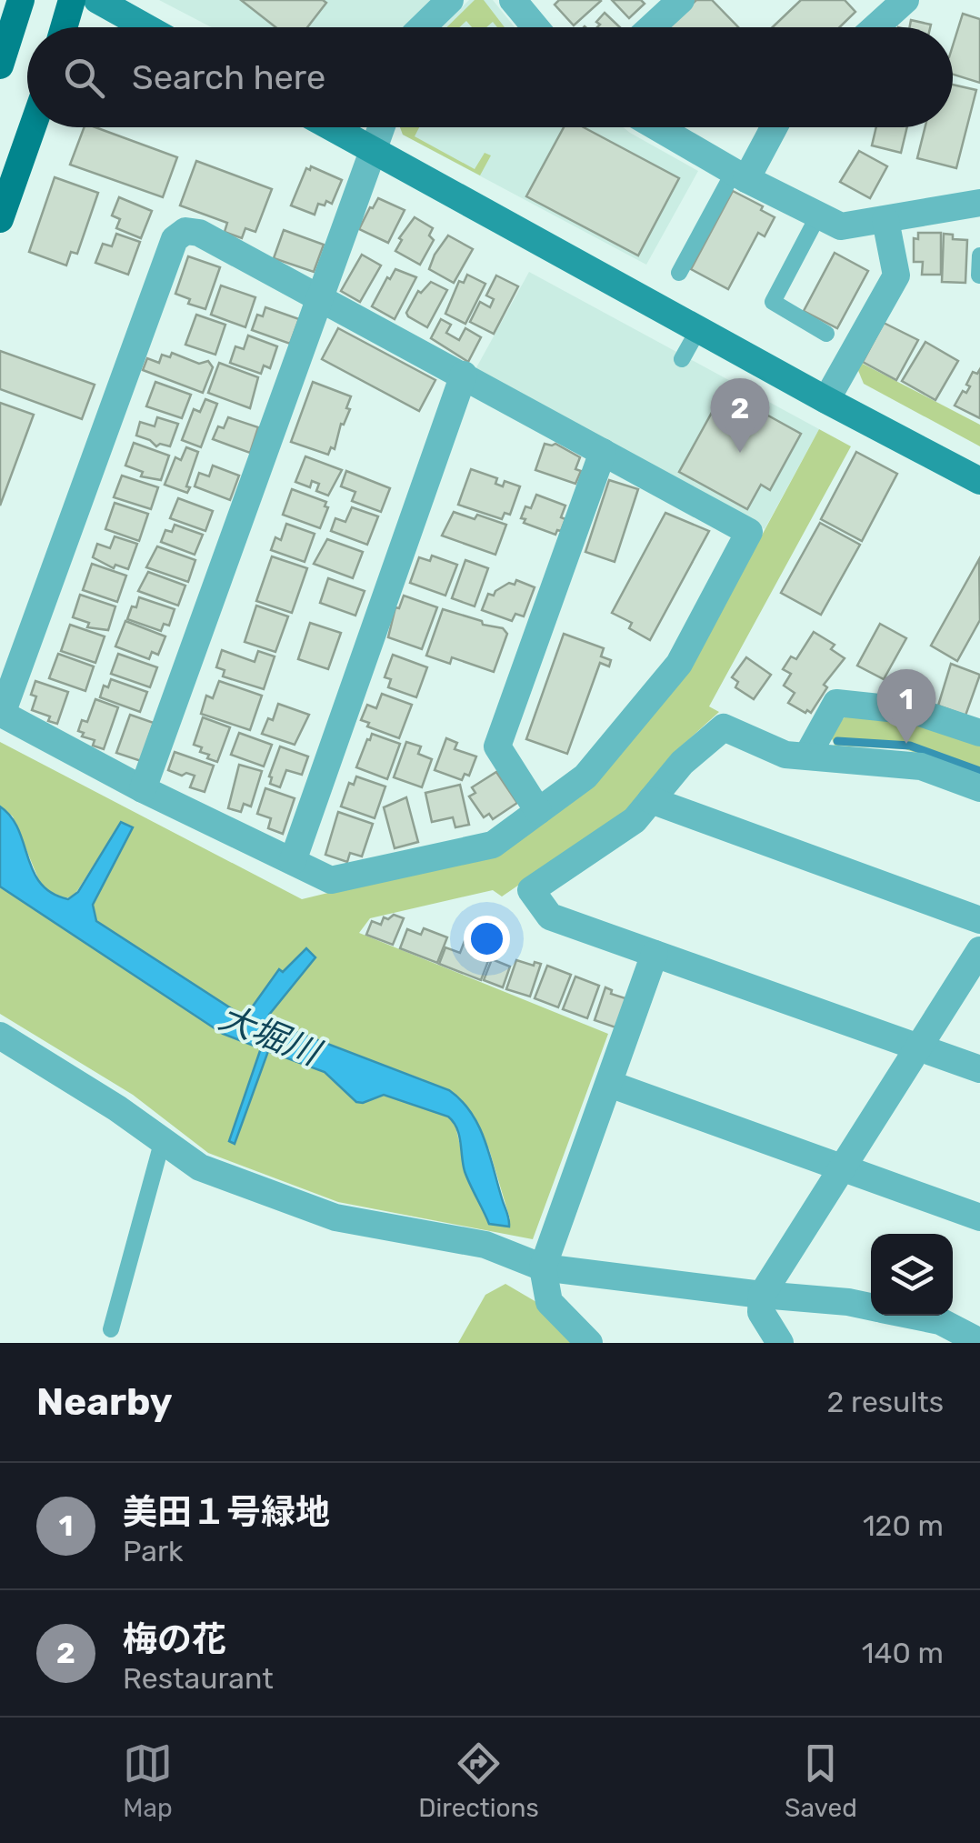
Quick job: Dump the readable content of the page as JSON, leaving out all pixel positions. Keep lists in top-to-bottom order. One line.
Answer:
{"water":["大堀川"],"page":{"search":"Search here","pins":["2","1"],"heading":["Nearby","2 results"],"list":[{"mark":"1","name":"美田１号緑地","note":"Park","value":"120 m"},{"mark":"2","name":"梅の花","note":"Restaurant","value":"140 m"}],"nav":["Map","Directions","Saved"]}}
